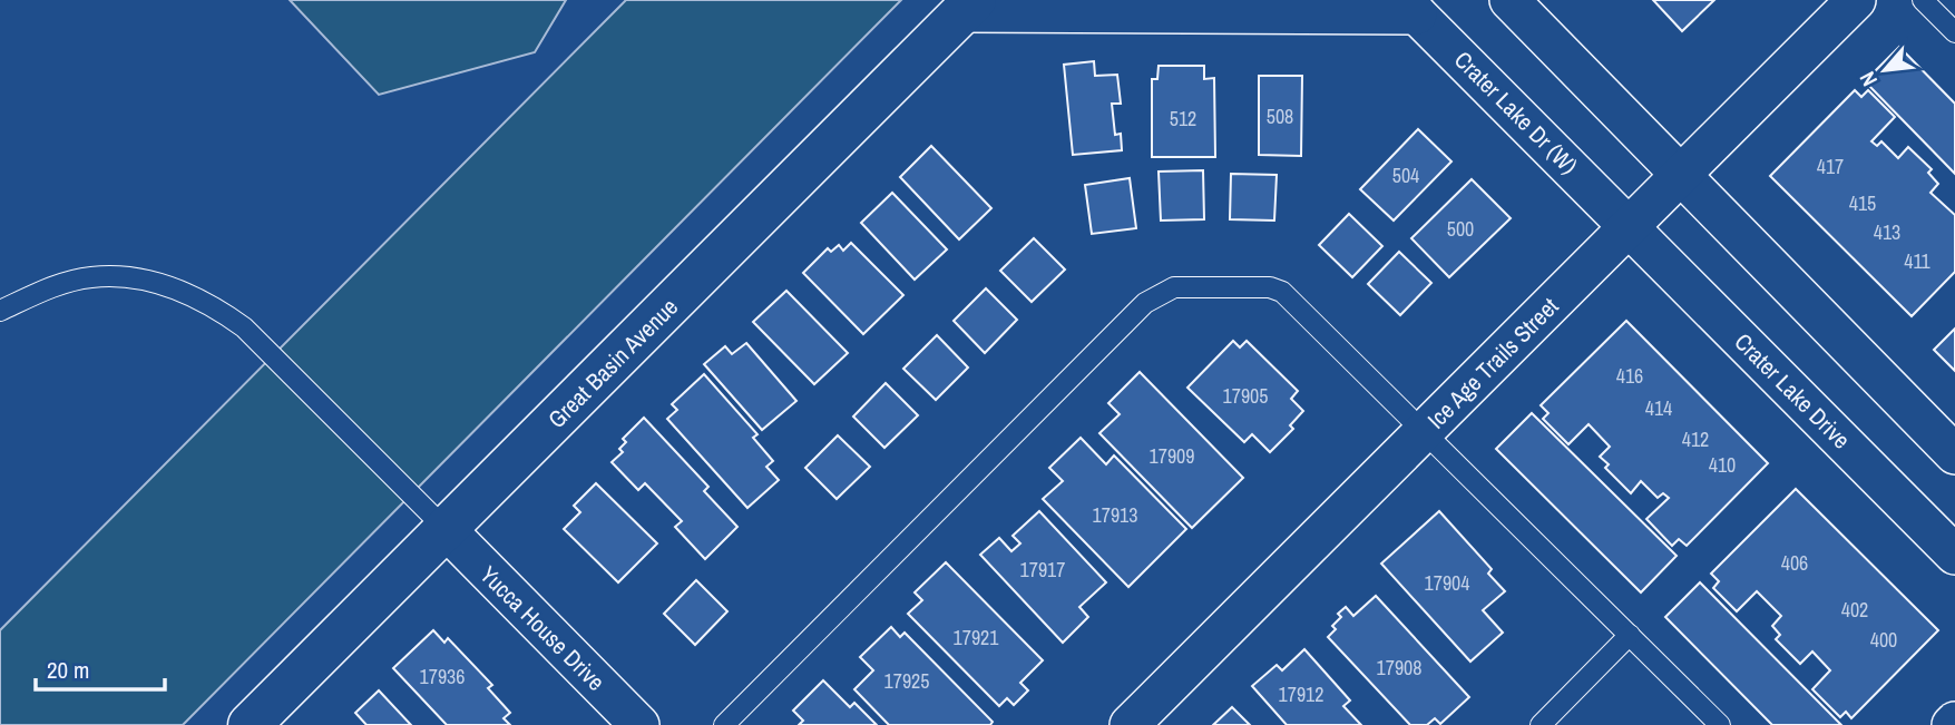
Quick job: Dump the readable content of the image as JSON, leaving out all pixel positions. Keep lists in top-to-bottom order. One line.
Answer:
{"streets":{"street":["Crater Lake Dr (W)","Great Basin Avenue","Ice Age Trails Street","Crater Lake Drive","Yucca House Drive"]},"crossings":[["Crater Lake Dr (W)","Ice Age Trails Street"],["Crater Lake Dr (W)","Crater Lake Drive"],["Great Basin Avenue","Yucca House Drive"],["Ice Age Trails Street","Crater Lake Drive"]],"house_numbers":["508","512","417","504","415","500","413","411","416","17905","414","412","17909","410","17913","406","17917","17904","402","17921","400","17908","17936","17925","17912"],"scale_bar":"20 m","north":"bottom left"}
